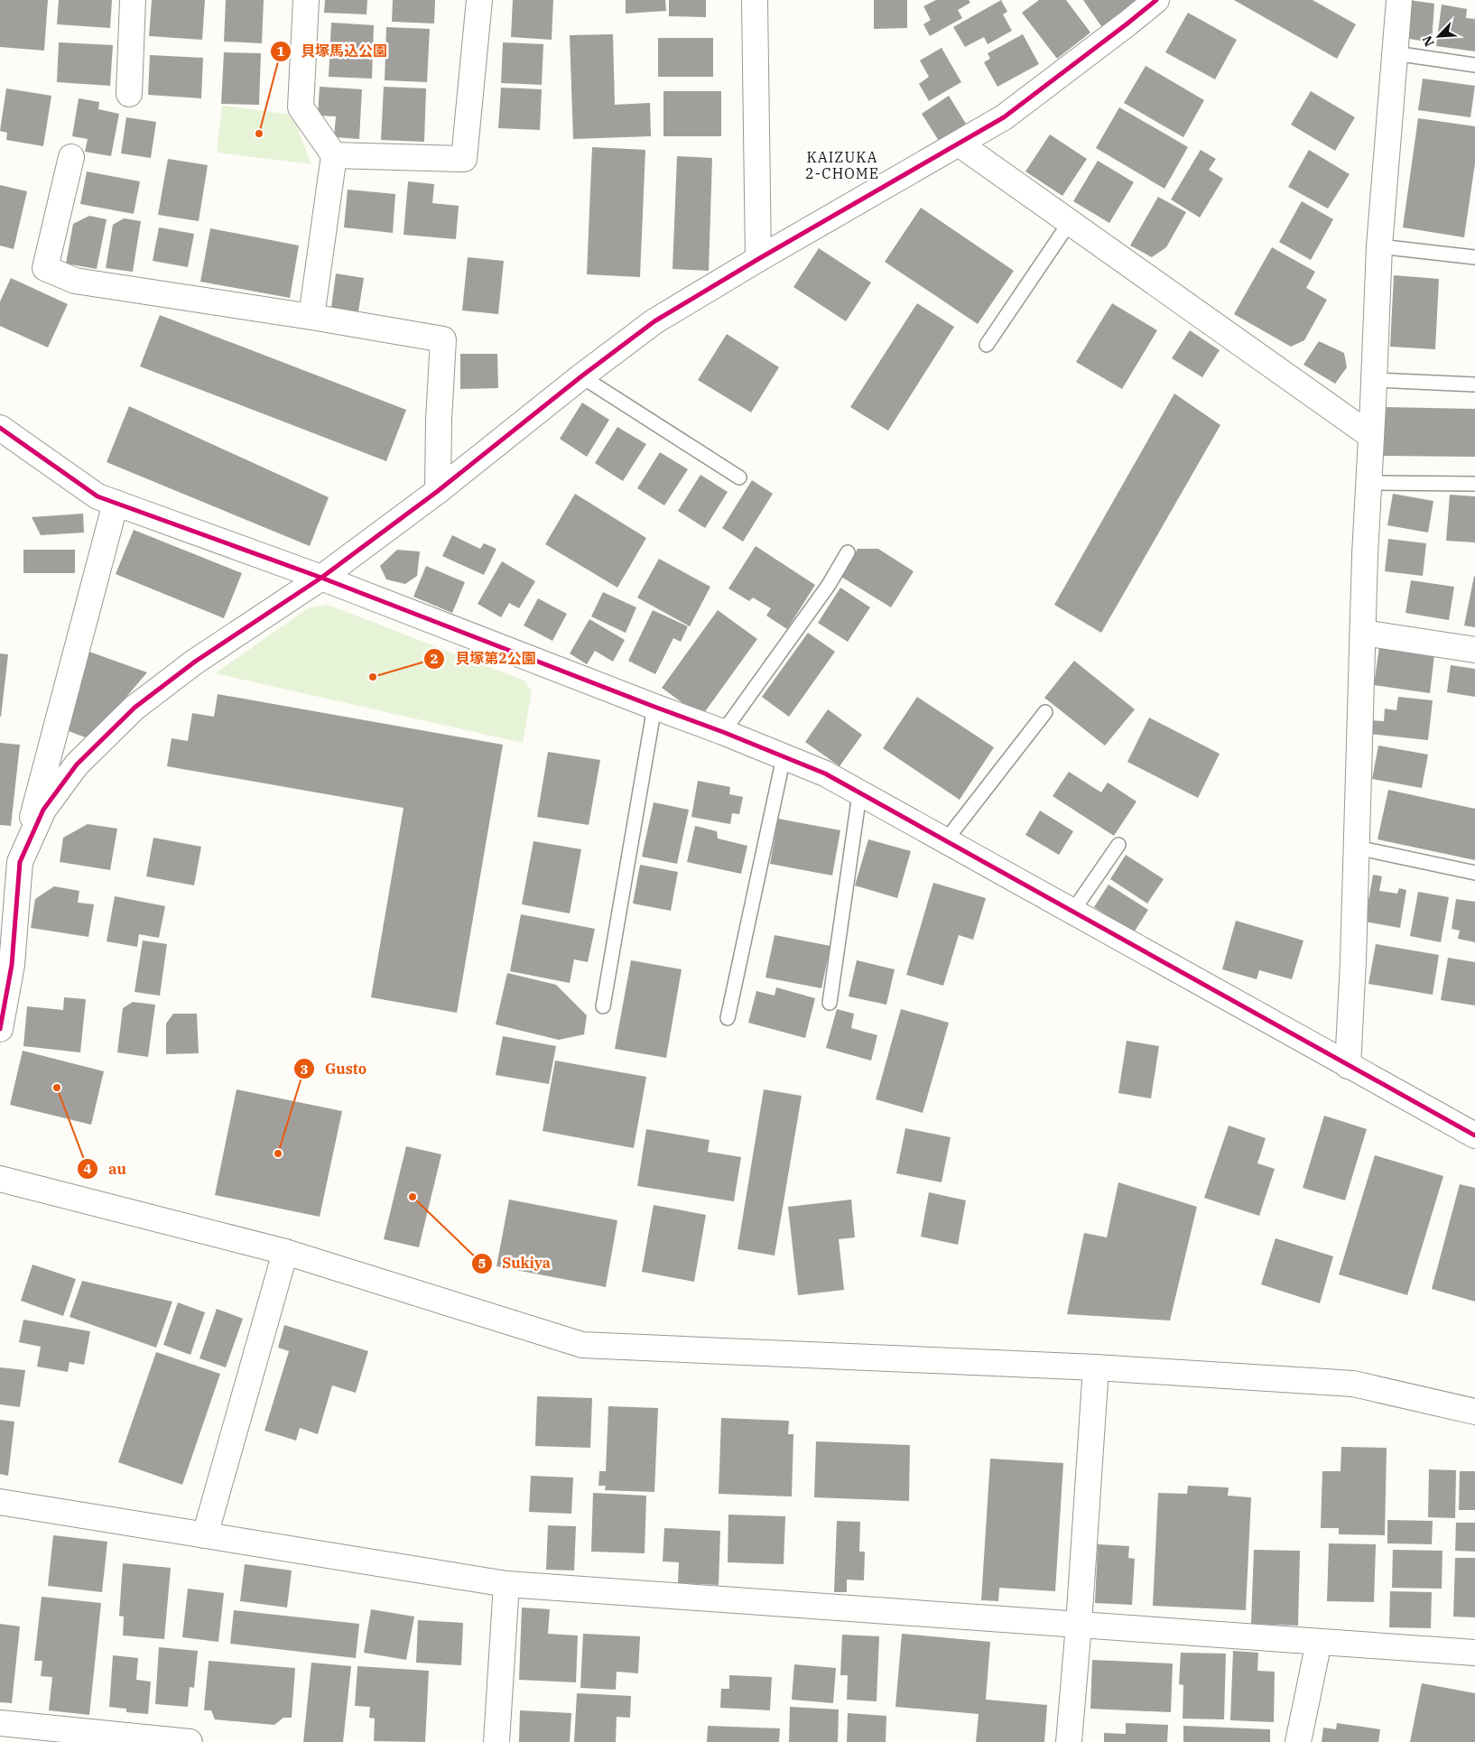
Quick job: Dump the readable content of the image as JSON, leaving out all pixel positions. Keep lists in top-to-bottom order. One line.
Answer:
{"districts":["KAIZUKA 2-CHOME"],"places":["貝塚馬込公園","貝塚第2公園","au","Gusto","Sukiya"],"north":"bottom left"}
